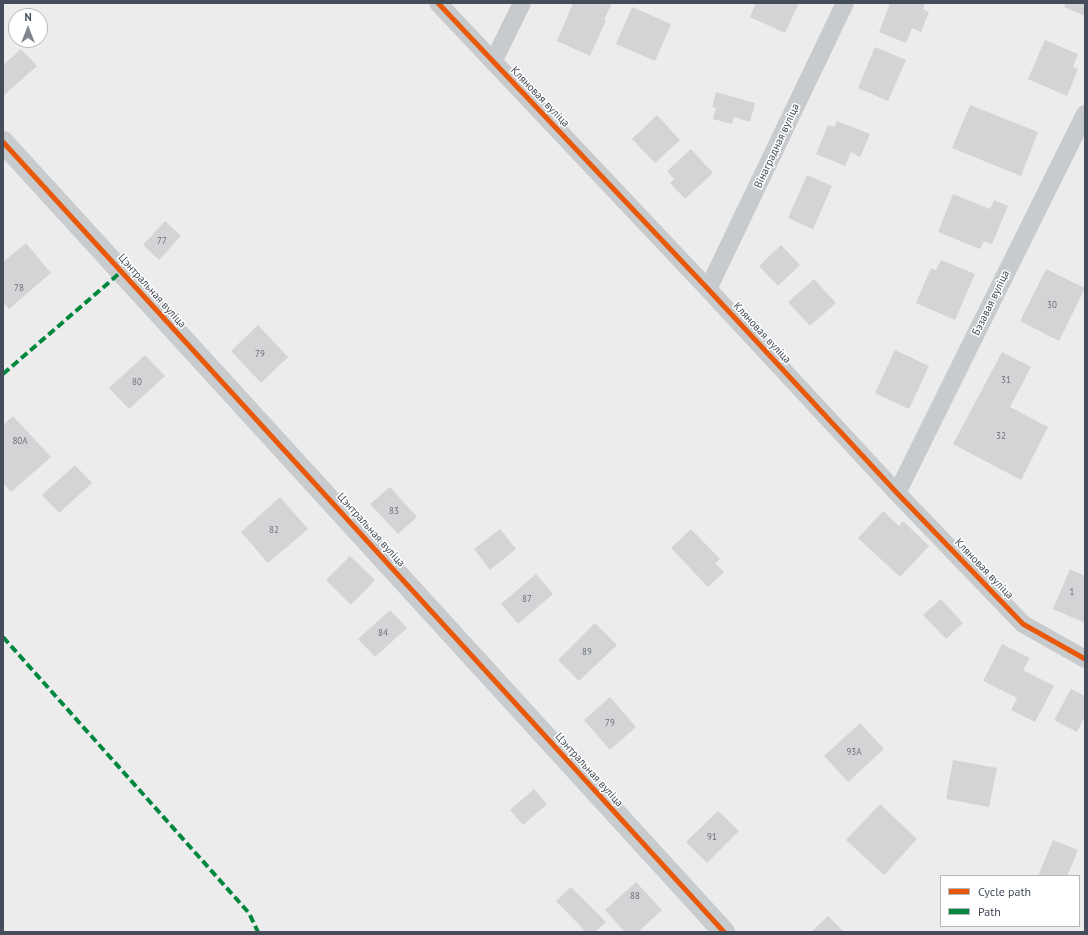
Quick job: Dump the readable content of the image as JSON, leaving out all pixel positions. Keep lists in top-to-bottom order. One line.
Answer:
{"streets":{"street":["Кляновая вуліца","Вінаградная вуліца","Цэнтральная вуліца","Бэзавая вуліца"]},"crossings":[["Кляновая вуліца","Вінаградная вуліца"],["Кляновая вуліца","Бэзавая вуліца"]],"house_numbers":["77","78","30","79","31","80","32","80А","83","82","1","87","84","89","79","93А","91","88"],"legend":["Cycle path","Path"],"north":"top"}
